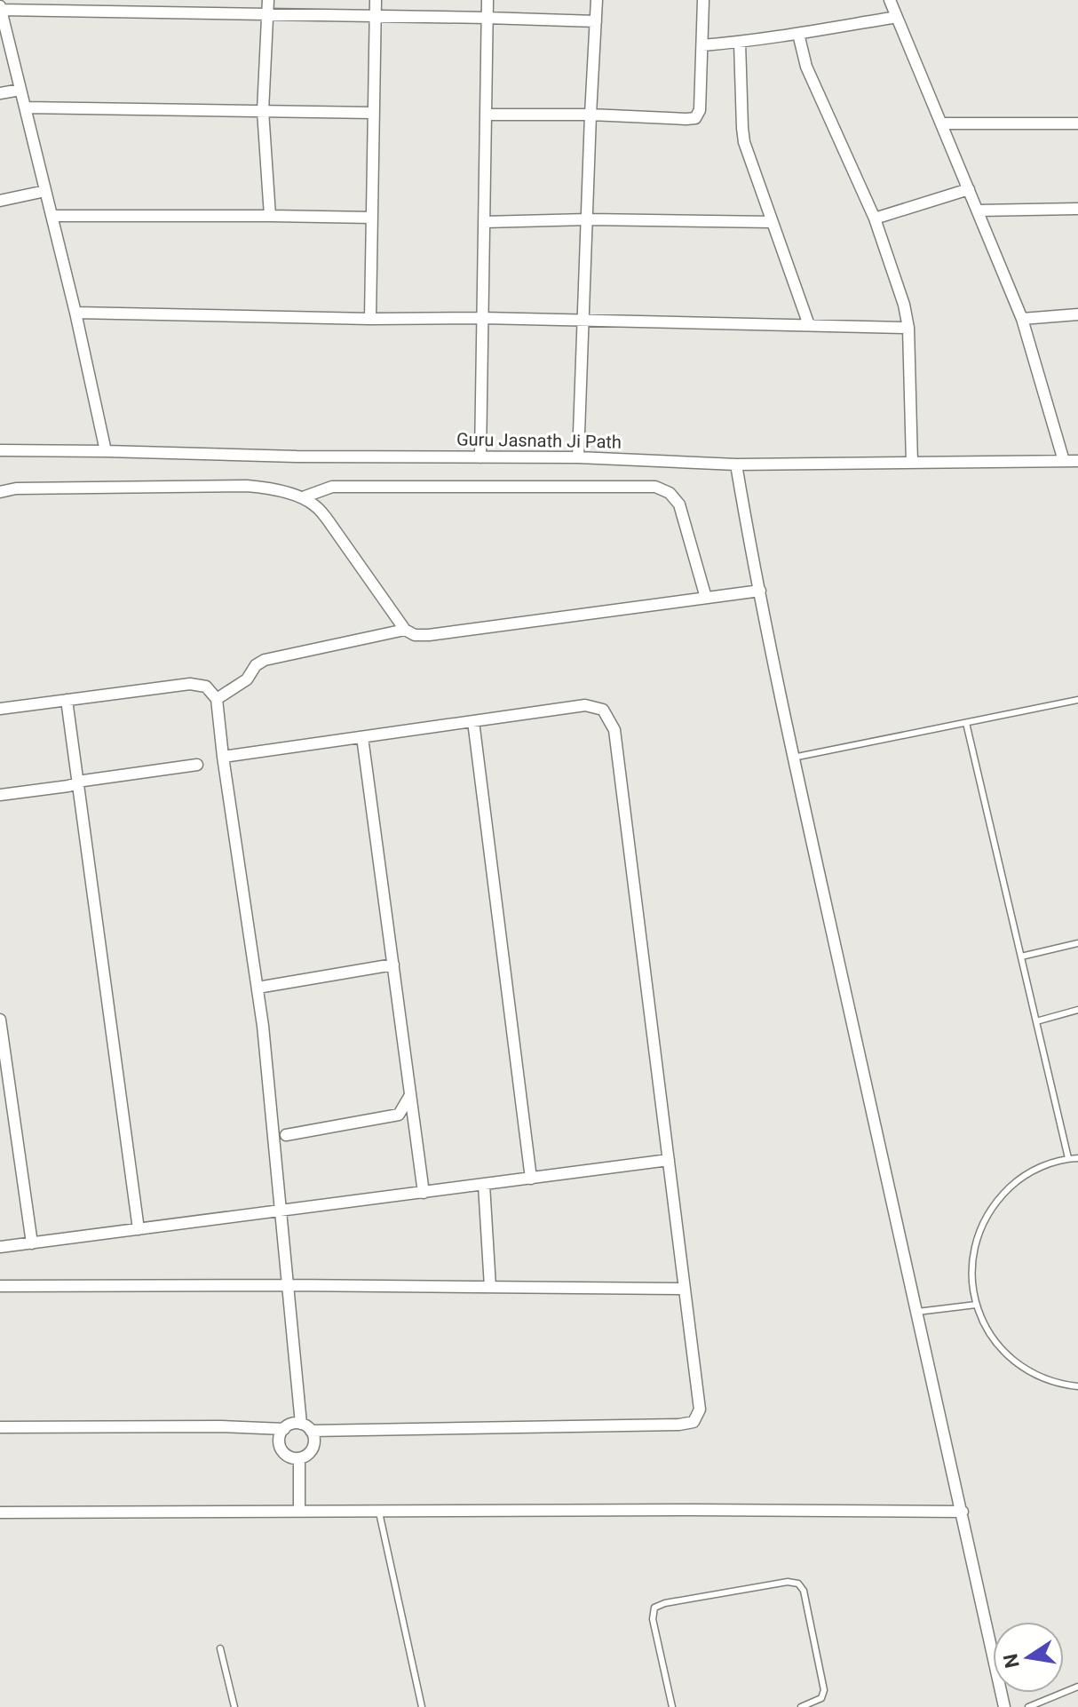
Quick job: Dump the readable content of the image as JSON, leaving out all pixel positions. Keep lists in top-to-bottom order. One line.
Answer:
{"streets":{"street":["Guru Jasnath Ji Path"]},"north":"left"}
